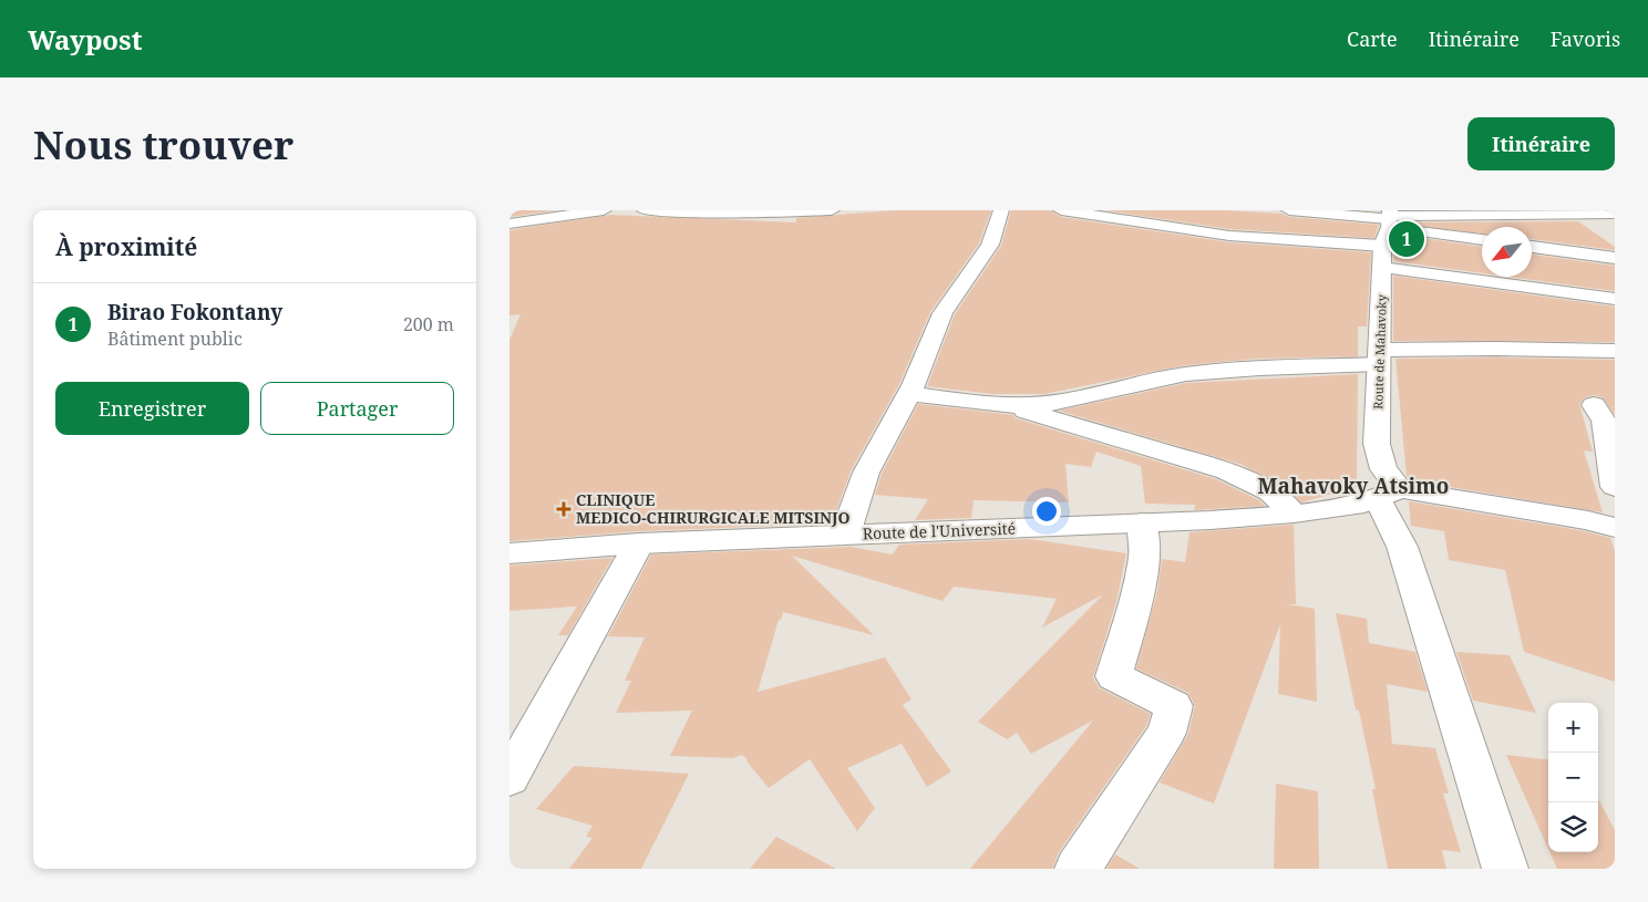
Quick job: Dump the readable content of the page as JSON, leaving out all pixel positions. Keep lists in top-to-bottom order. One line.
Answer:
{"streets":{"street":["Route de Mahavoky","Route de l'Université"]},"crossings":[["Route de Mahavoky","Route de l'Université"]],"districts":["Mahavoky Atsimo"],"places":{"health":["CLINIQUE MEDICO-CHIRURGICALE MITSINJO"]},"north":"bottom left","page":{"header":"Waypost","nav":["Carte","Itinéraire","Favoris"],"buttons":["Itinéraire",["Enregistrer","Partager"]],"title":"Nous trouver","heading":"À proximité","pins":"1","list":[{"mark":"1","name":"Birao Fokontany","note":"Bâtiment public","value":"200 m"}],"map_buttons":["+","−"]}}
